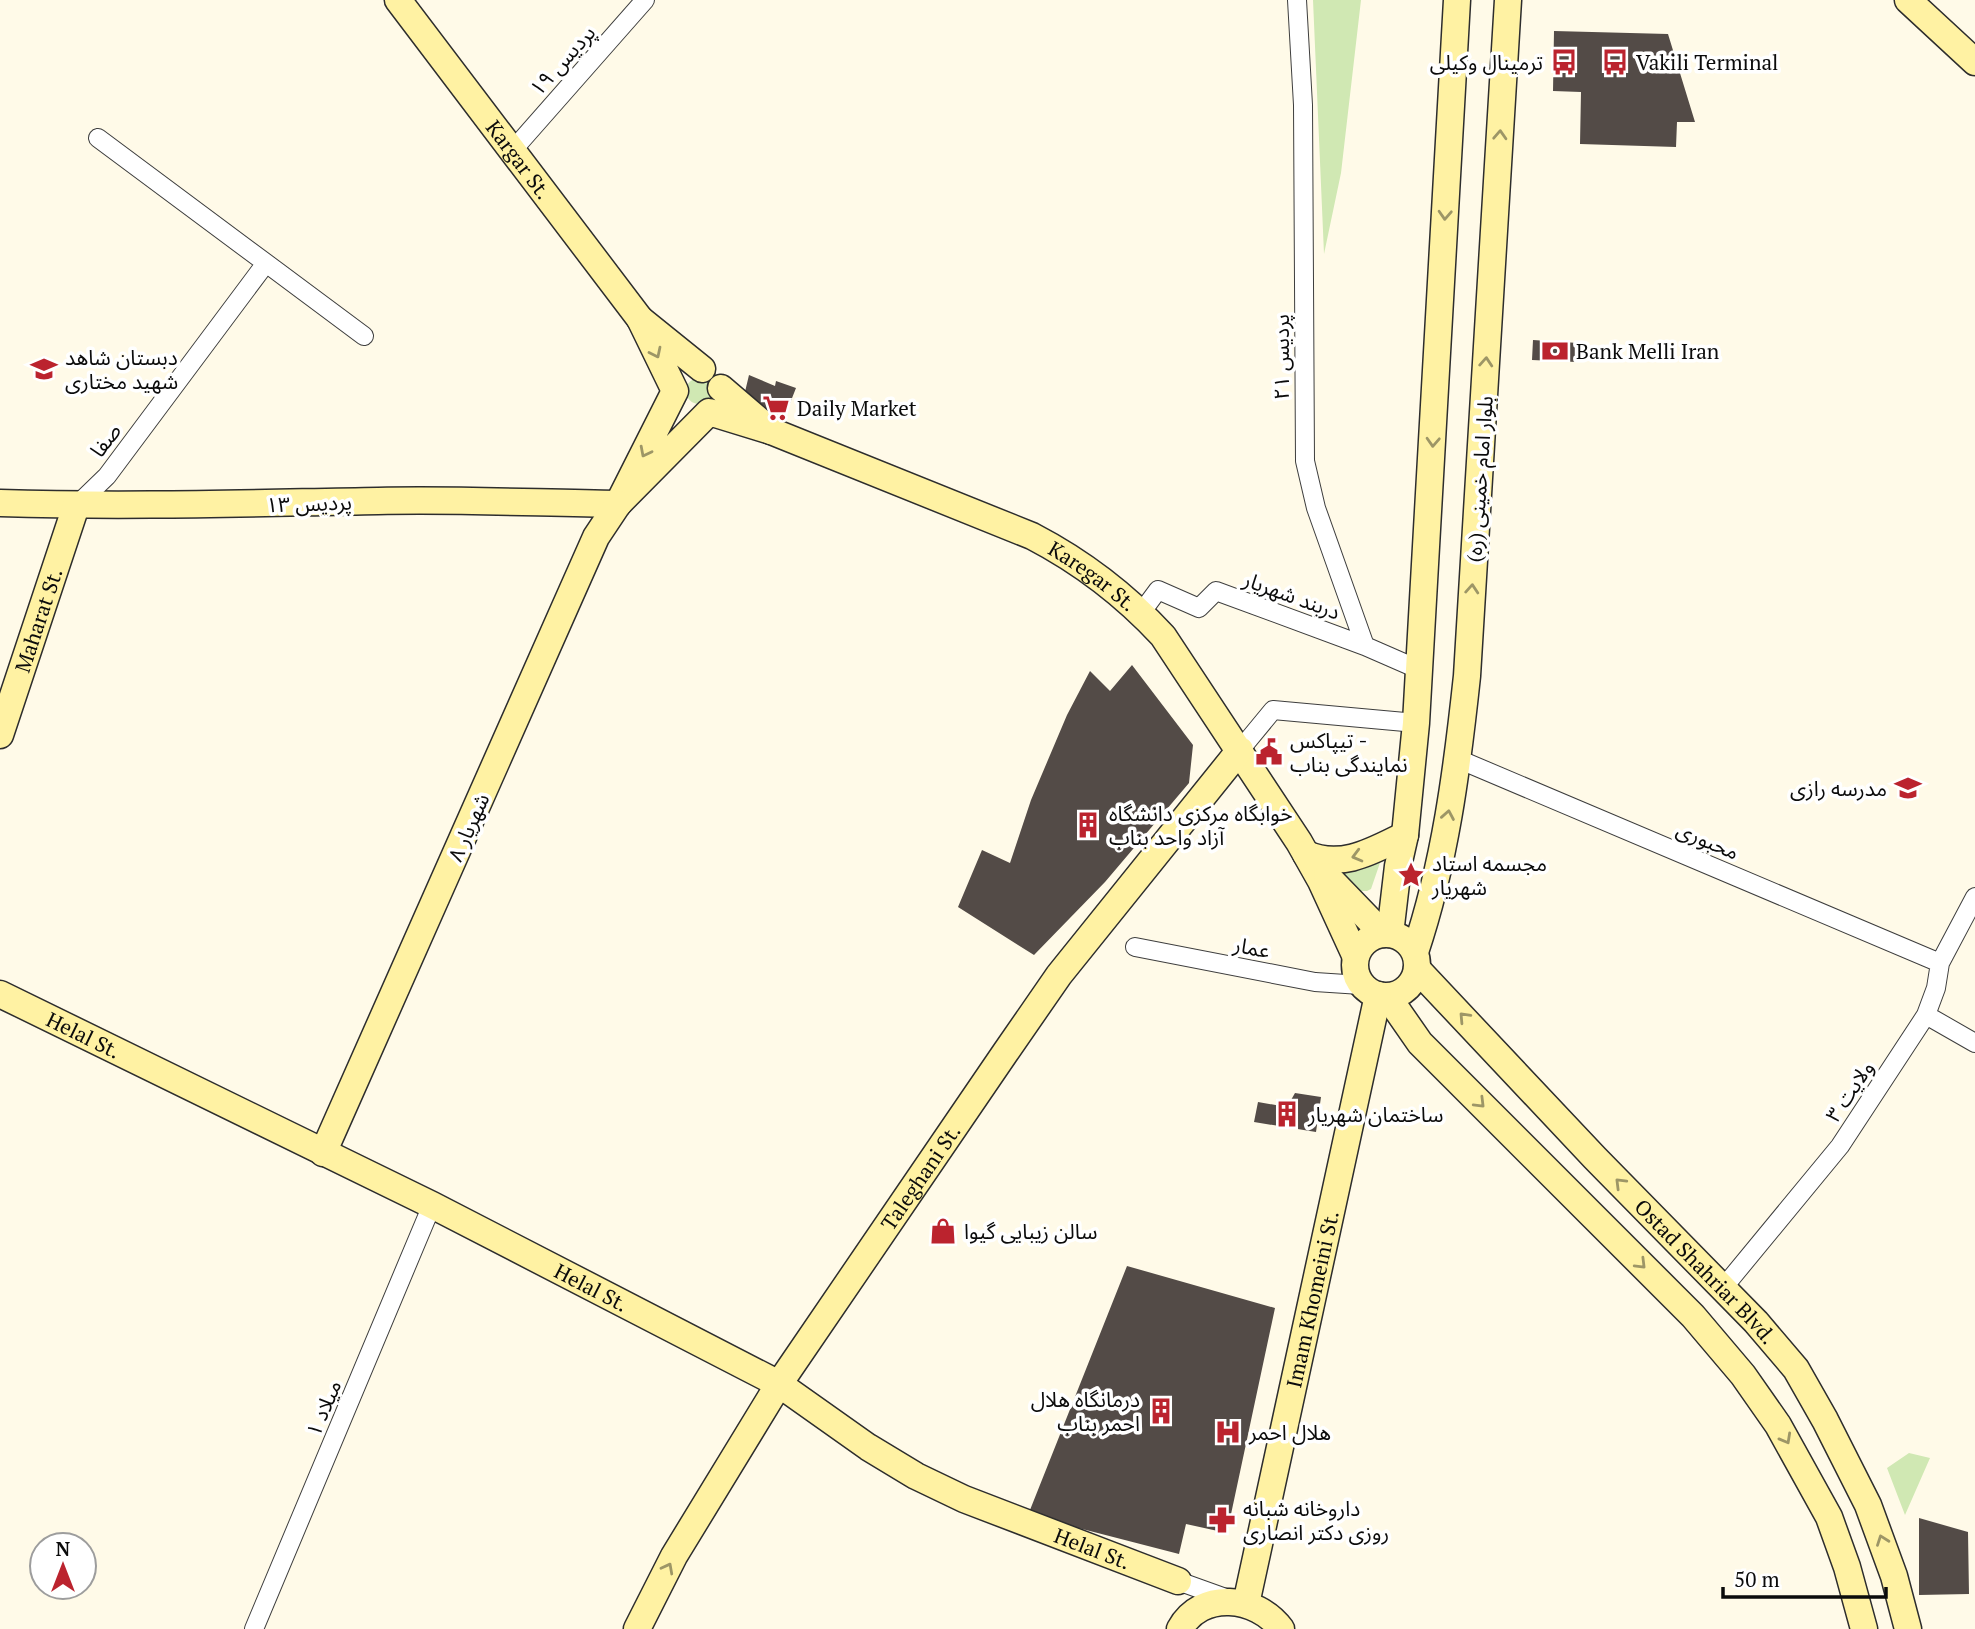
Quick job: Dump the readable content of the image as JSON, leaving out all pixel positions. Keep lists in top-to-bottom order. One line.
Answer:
{"streets":{"main road":["Kargar St.","بلوار امام خمینی (ره)","پردیس ۱۳","Karegar St.","Maharat St.","شهریار ۸","Helal St.","Taleghani St.","Ostad Shahriar Blvd.","Imam Khomeini St."],"street":["پردیس ۱۹","پردیس ۲۱","صفا","دربند شهریار","محبوری","عمار","ولایت ۳","میلاد ۱"]},"crossings":[["پردیس ۱۹","Kargar St."],["Kargar St.","شهریار ۸"],["پردیس ۲۱","دربند شهریار"],["صفا","پردیس ۱۳"],["صفا","Maharat St."],["بلوار امام خمینی (ره)","محبوری"],["بلوار امام خمینی (ره)","عمار"],["بلوار امام خمینی (ره)","Ostad Shahriar Blvd."],["بلوار امام خمینی (ره)","Imam Khomeini St."],["پردیس ۱۳","Maharat St."],["پردیس ۱۳","شهریار ۸"],["Karegar St.","دربند شهریار"],["Karegar St.","Taleghani St."],["شهریار ۸","Helal St."],["محبوری","ولایت ۳"],["عمار","Ostad Shahriar Blvd."],["عمار","Imam Khomeini St."],["Helal St.","Taleghani St."],["Helal St.","میلاد ۱"],["ولایت ۳","Ostad Shahriar Blvd."],["Ostad Shahriar Blvd.","Imam Khomeini St."]],"places":{"bus stop":["ترمینال وکیلی","Vakili Terminal"],"bank":["Bank Melli Iran"],"school or university":["دبستان شاهد شهید مختاری","مدرسه رازی"],"supermarket":["Daily Market"],"public building":["تیپاکس - نمایندگی بناب"],"building":["خوابگاه مرکزی دانشگاه آزاد واحد بناب","ساختمان شهریار","درمانگاه هلال احمر بناب"],"place":["مجسمه استاد شهریار"],"shop":["سالن زیبایی گیوا"],"hospital":["هلال احمر"],"pharmacy":["داروخانه شبانه روزی دکتر انصاری"]},"scale_bar":"50 m","north":"top"}
